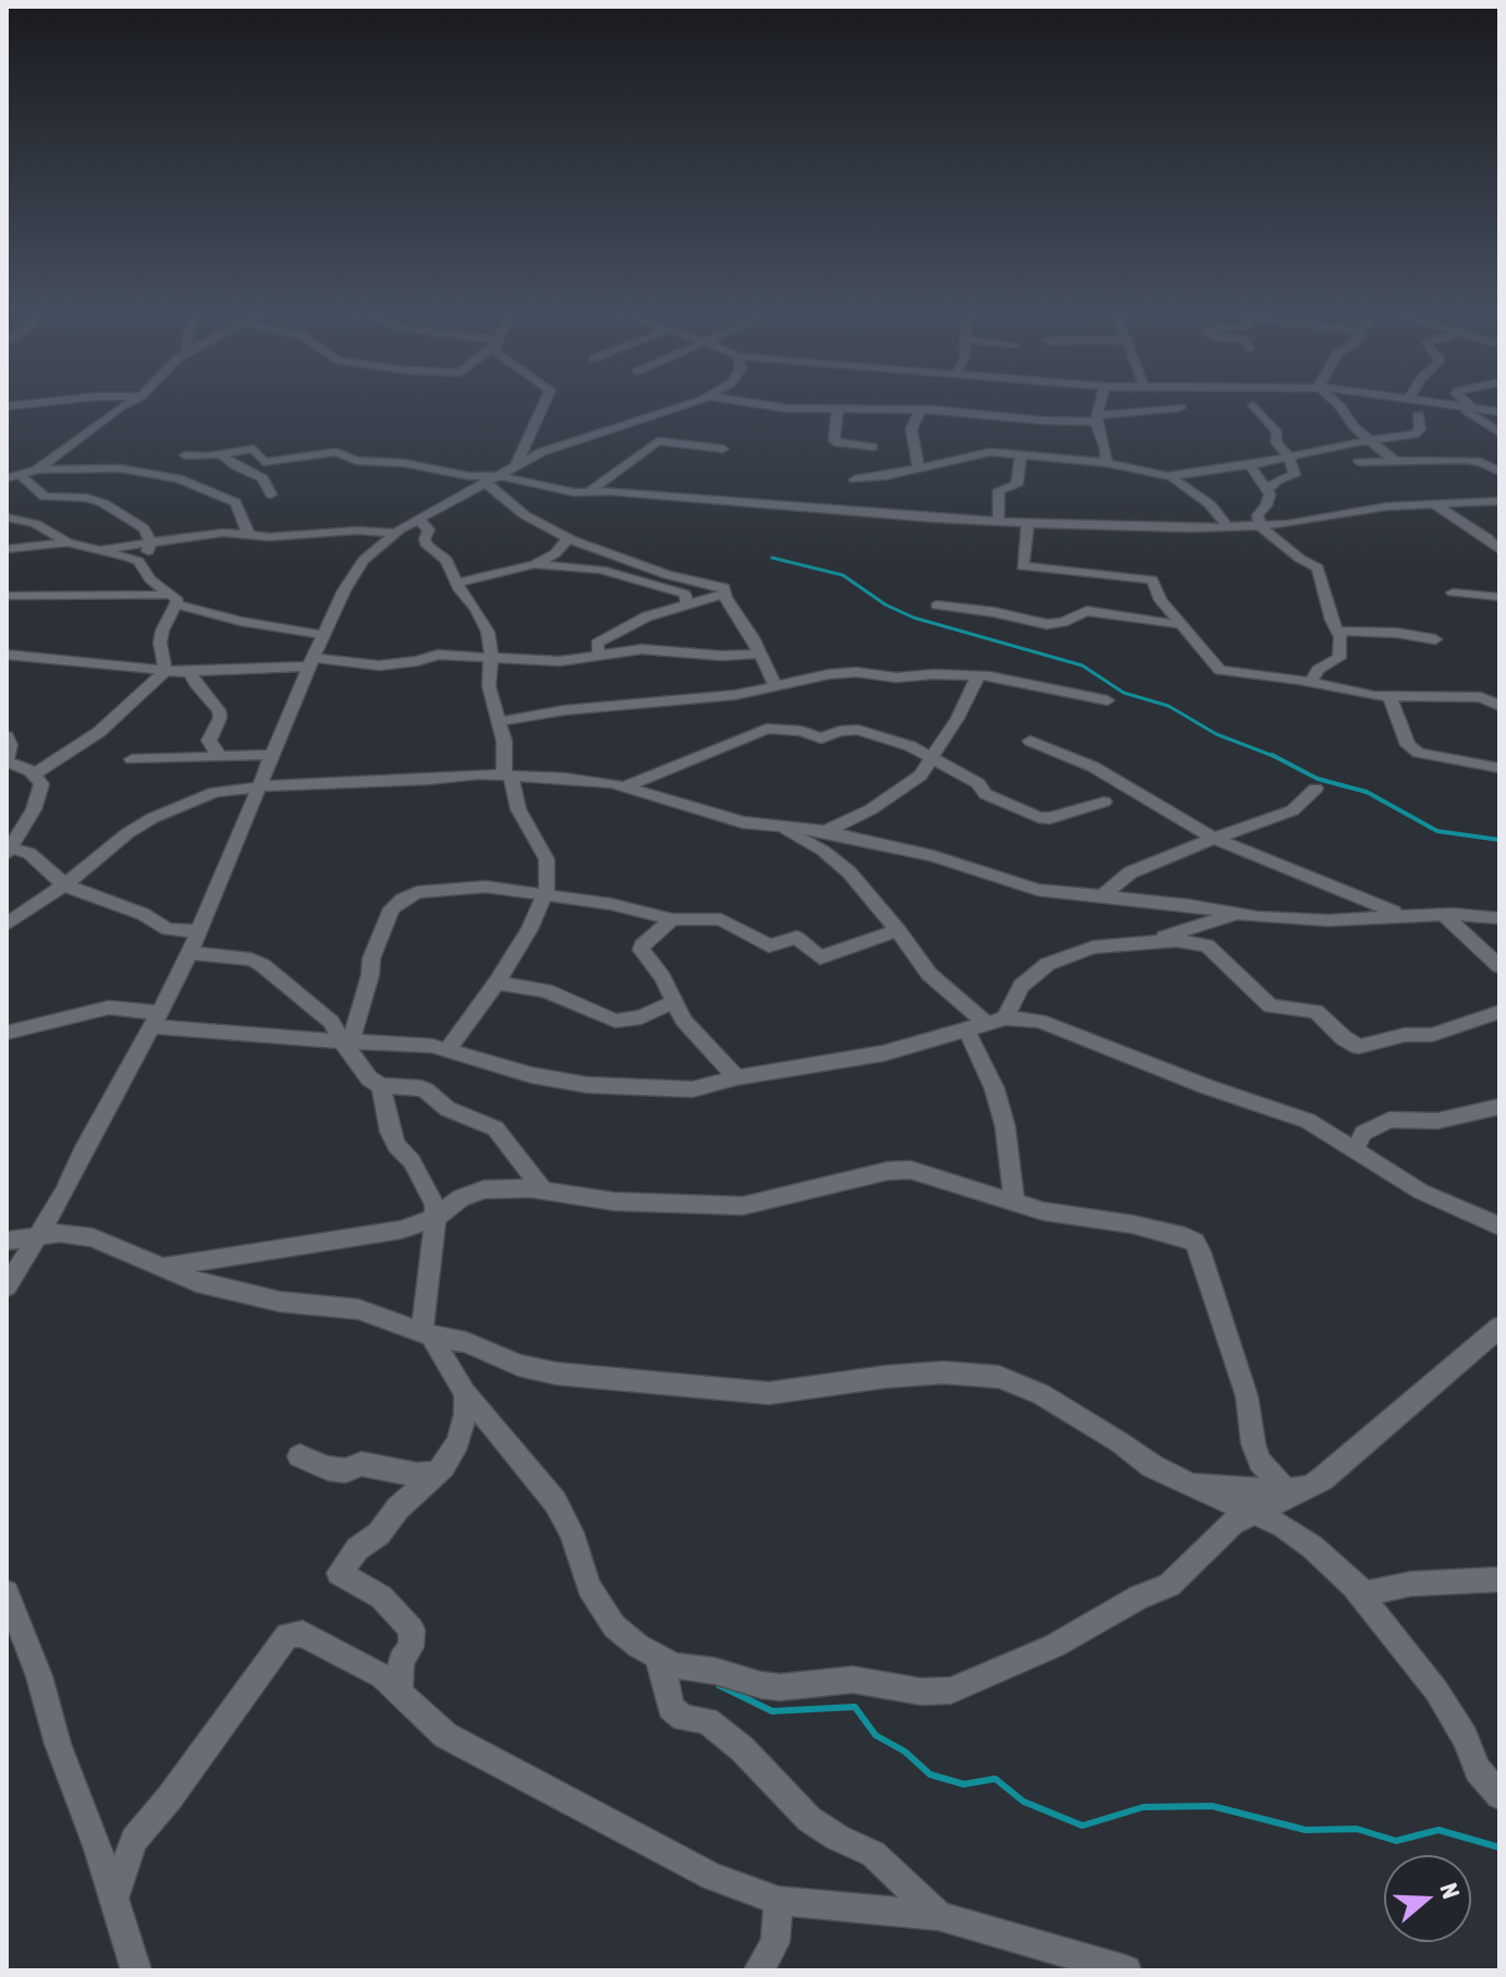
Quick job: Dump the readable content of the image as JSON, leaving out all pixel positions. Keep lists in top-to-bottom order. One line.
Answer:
{"north":"right"}
